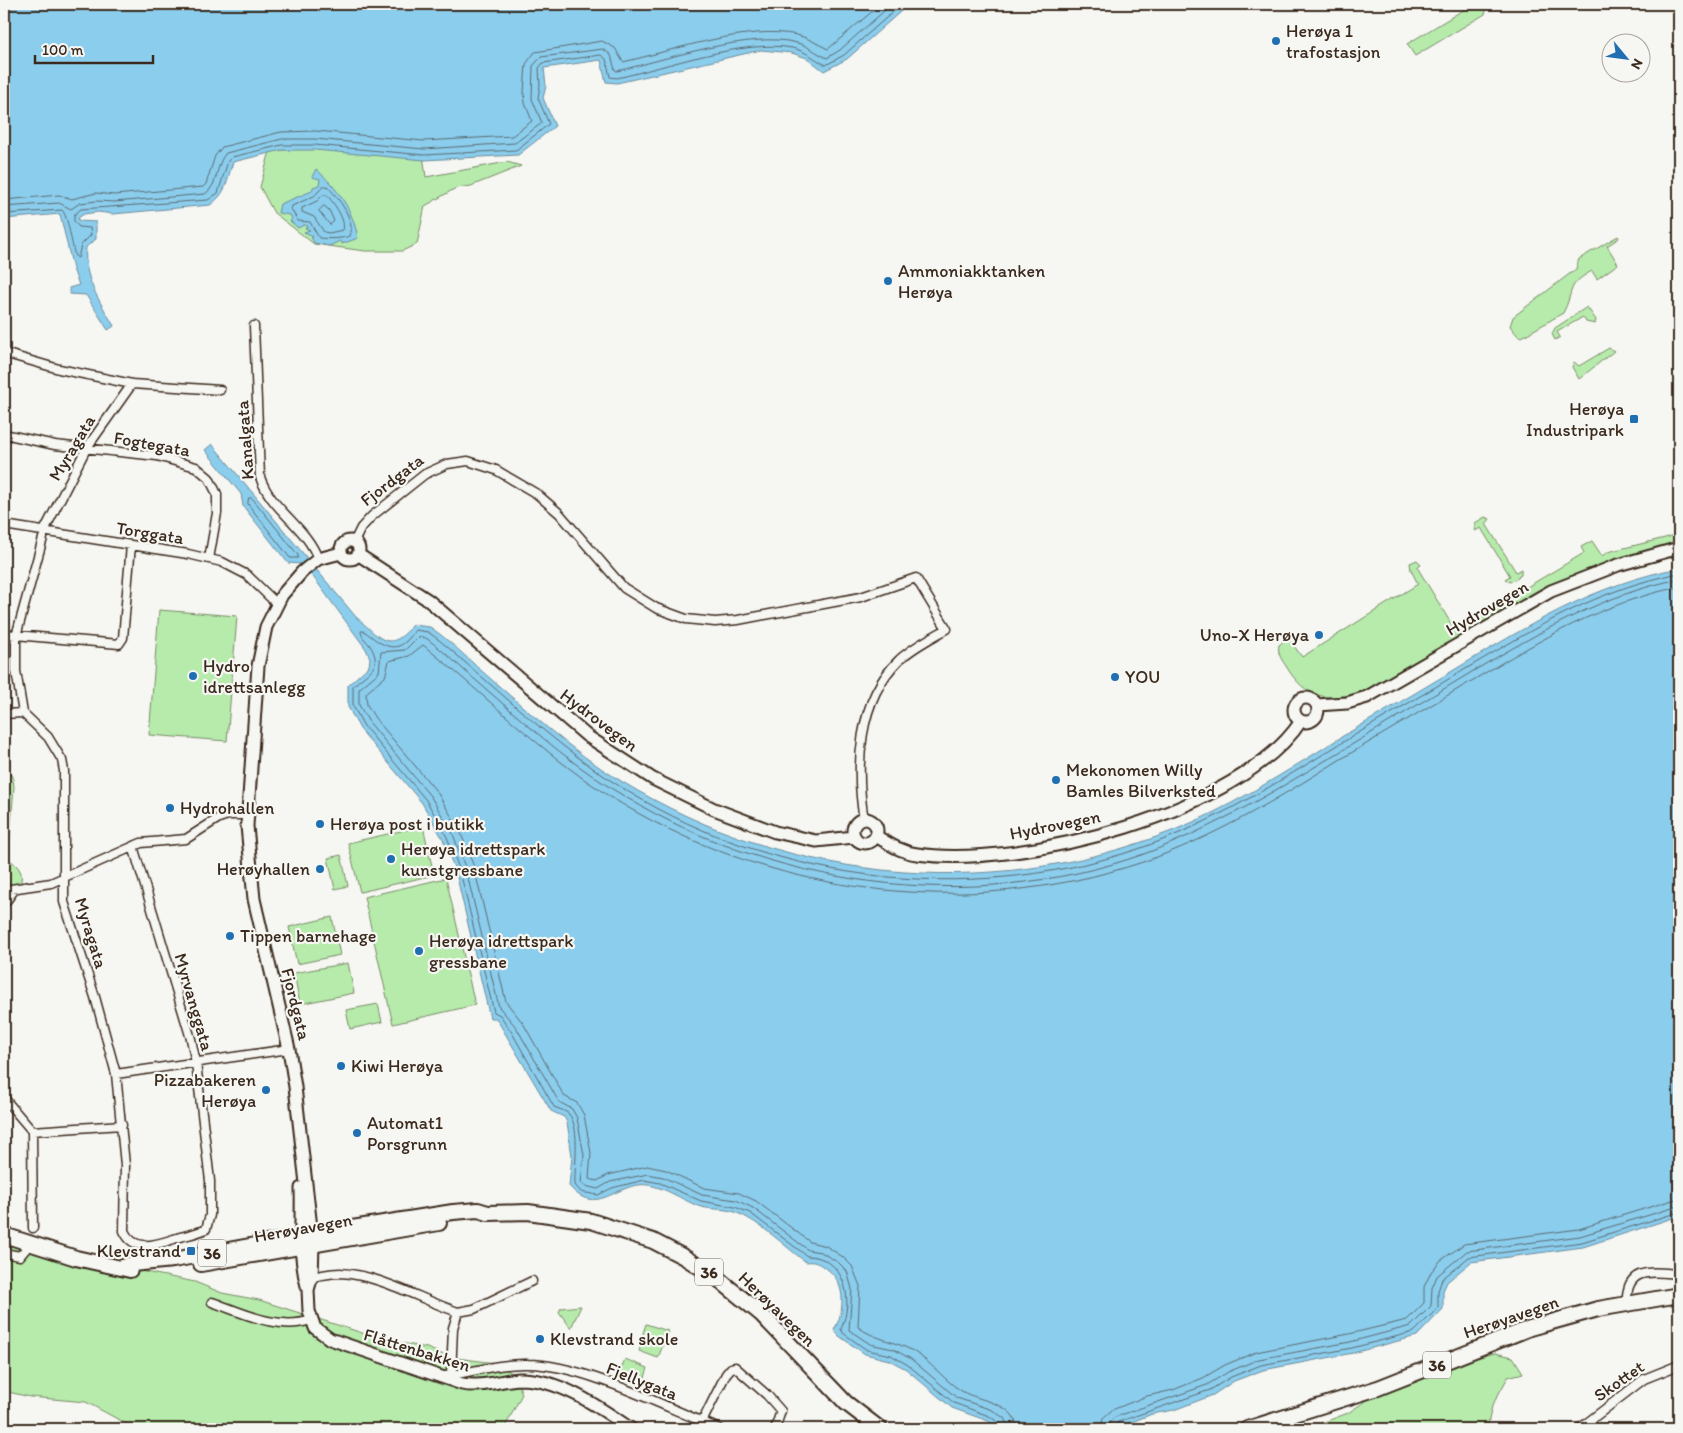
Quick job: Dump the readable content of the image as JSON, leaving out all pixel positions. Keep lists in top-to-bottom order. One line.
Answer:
{"streets":{"highway":["Herøyavegen","36"],"street":["Kanalgata","Fogtegata","Myragata","Fjordgata","Torggata","Hydrovegen","Myrvanggata","Flåttenbakken","Fjellygata","Skottet"]},"crossings":[["Kanalgata","Fjordgata"],["Fogtegata","Myragata"],["Fogtegata","Torggata"],["Myragata","Torggata"],["Myragata","Myrvanggata"],["Fjordgata","Torggata"],["Fjordgata","Hydrovegen"],["Fjordgata","Herøyavegen"],["Flåttenbakken","Fjellygata"]],"places":{"other":["Herøya 1 trafostasjon","Ammoniakktanken Herøya","Uno-X Herøya","Hydro idrettsanlegg","YOU","Mekonomen Willy Bamles Bilverksted","Hydrohallen","Herøya post i butikk","Herøya idrettspark kunstgressbane","Herøyhallen","Tippen barnehage","Herøya idrettspark gressbane","Kiwi Herøya","Pizzabakeren Herøya","Automat1 Porsgrunn","Klevstrand skole"],"transit":["Herøya Industripark","Klevstrand"]},"scale_bar":"100 m","north":"bottom right"}
